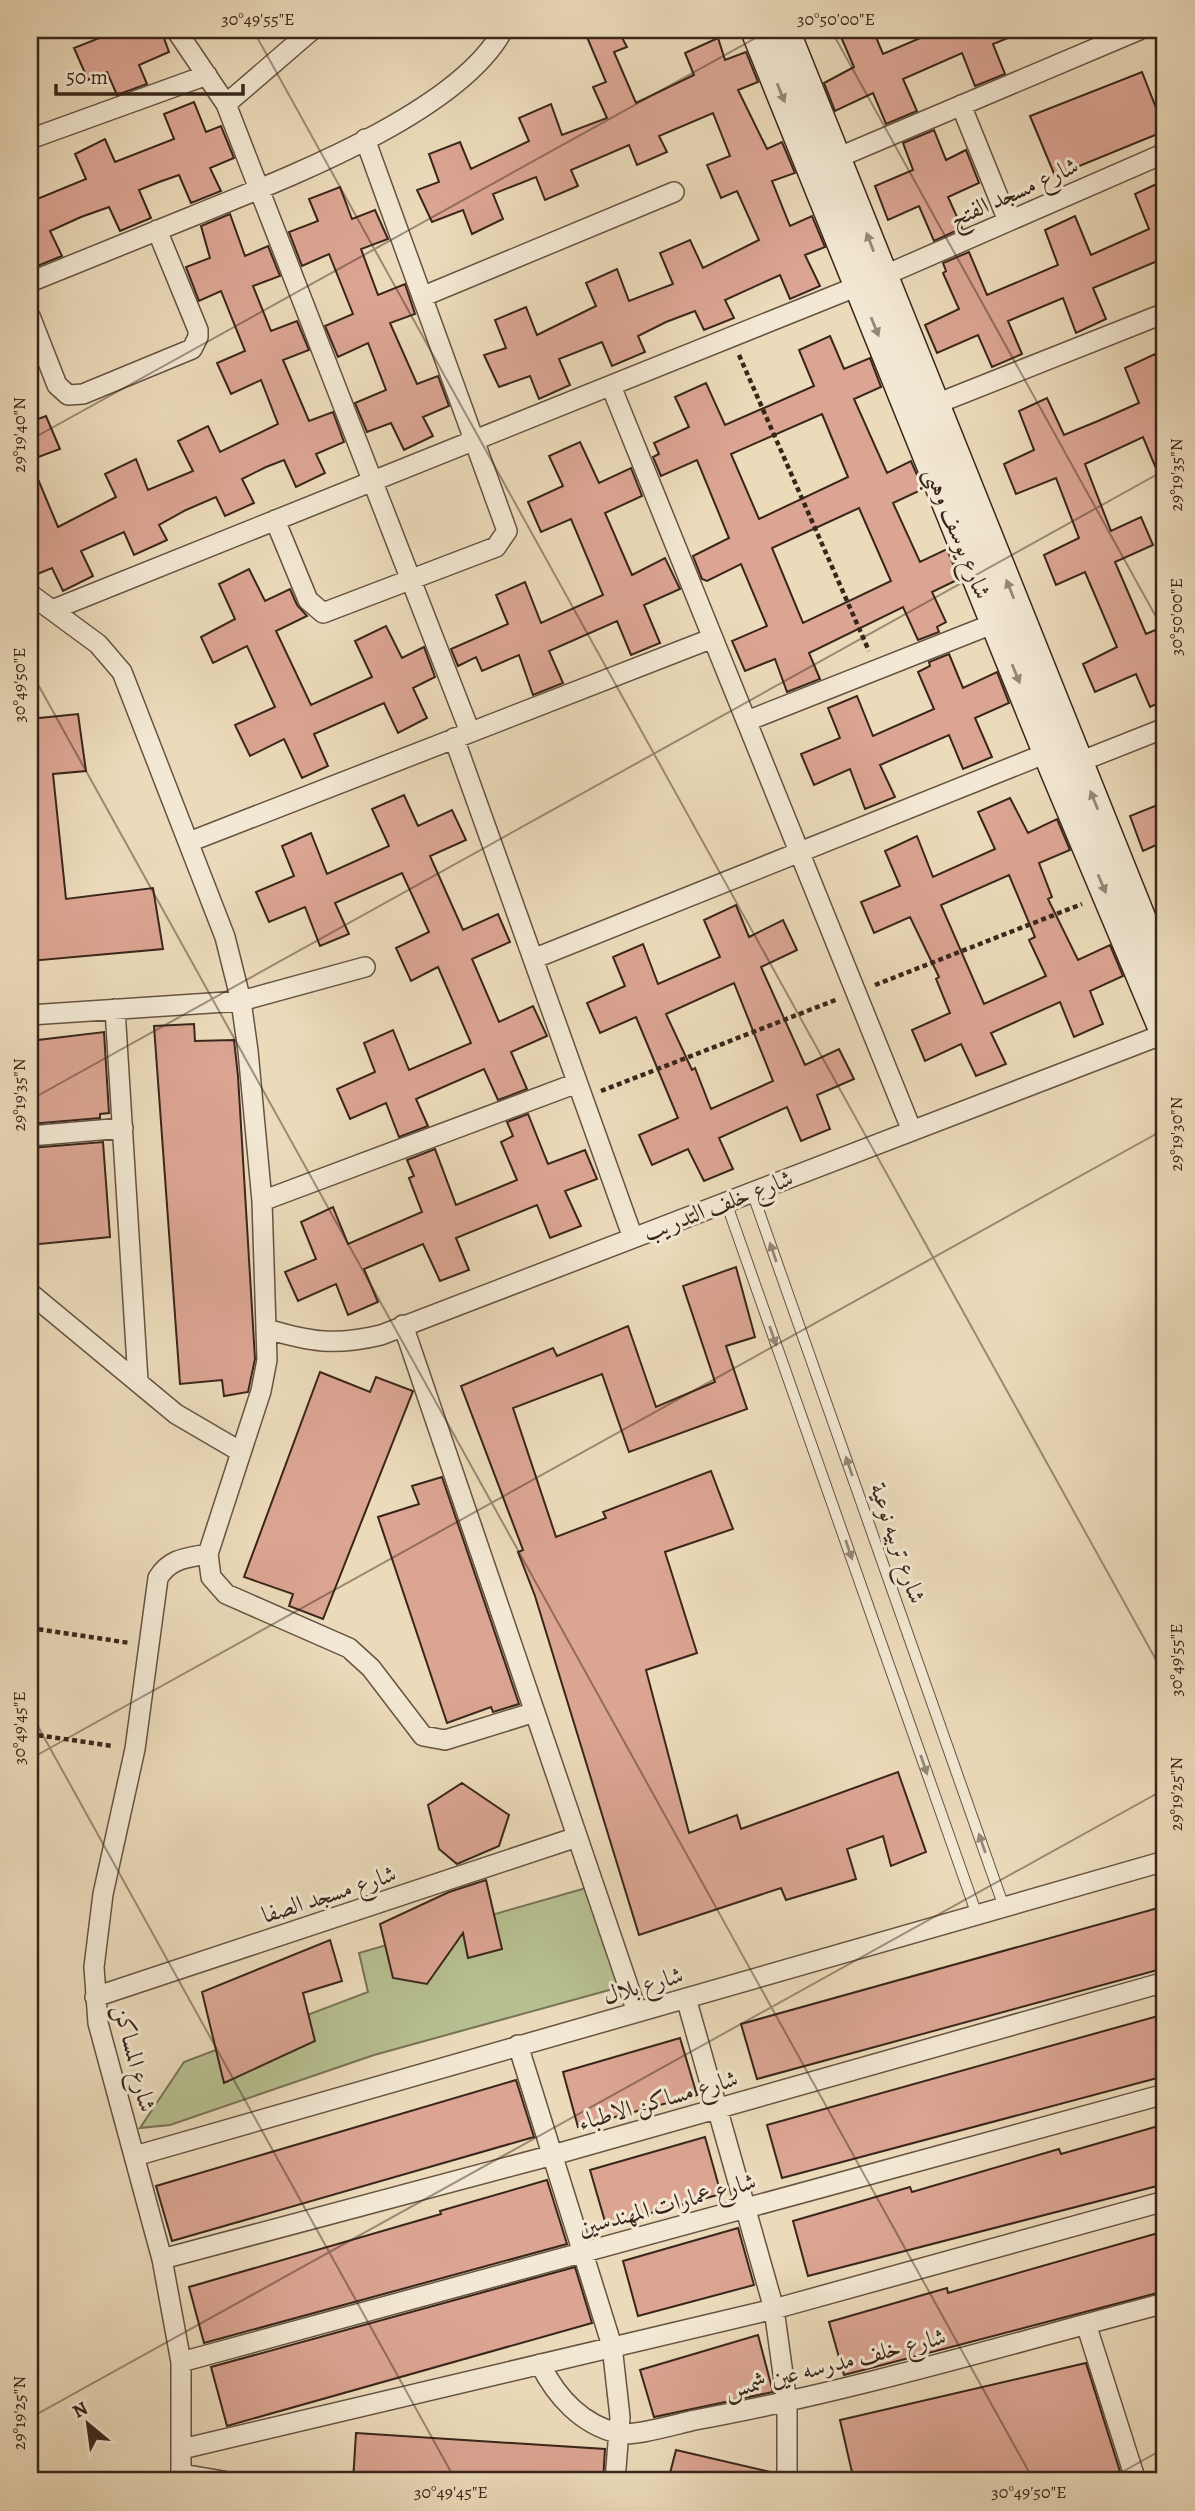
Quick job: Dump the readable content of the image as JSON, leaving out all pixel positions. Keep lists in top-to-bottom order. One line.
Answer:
{"streets":{"street":["شارع مسجد الفتح","شارع يوسف وهبى","شارع خلف التدريب","شارع مسجد الصفا","شارع بلال","شارع المساكن","شارع مساكن الاطباء","شارع عمارات المهندسين","شارع خلف مدرسه عين شمس"],"lane":["شارع تربيه نوعية"]},"crossings":[["شارع مسجد الفتح","شارع يوسف وهبى"],["شارع يوسف وهبى","شارع خلف التدريب"],["شارع خلف التدريب","شارع تربيه نوعية"],["شارع تربيه نوعية","شارع بلال"],["شارع مسجد الصفا","شارع المساكن"],["شارع بلال","شارع المساكن"],["شارع المساكن","شارع مساكن الاطباء"],["شارع المساكن","شارع عمارات المهندسين"]],"scale_bar":"50 m","north":"top left","coordinates":["30°49'55\"E","30°50'00\"E","29°19'40\"N","29°19'35\"N","30°49'50\"E","29°19'30\"N","30°49'45\"E","29°19'25\"N"]}
